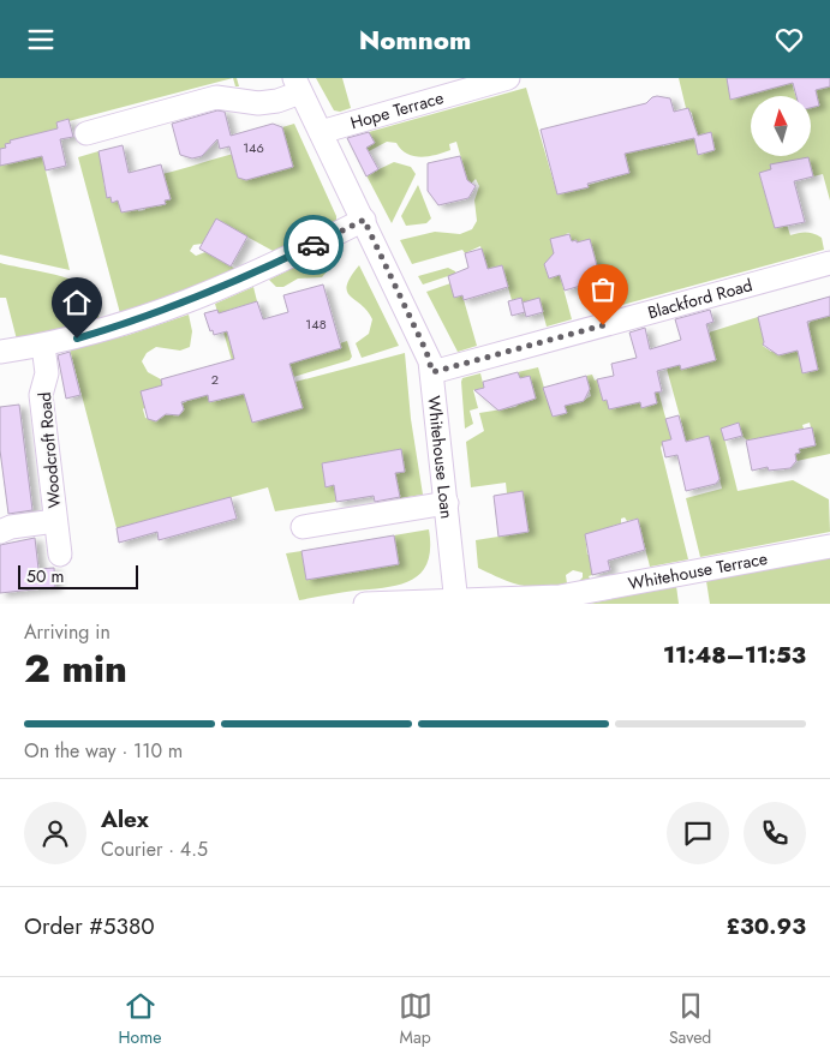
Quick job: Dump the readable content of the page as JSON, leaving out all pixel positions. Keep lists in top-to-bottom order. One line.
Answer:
{"streets":{"street":["Hope Terrace","Blackford Road","Woodcroft Road","Whitehouse Loan","Whitehouse Terrace"]},"crossings":[["Hope Terrace","Whitehouse Loan"],["Blackford Road","Whitehouse Loan"],["Whitehouse Loan","Whitehouse Terrace"]],"house_numbers":["146","148","2"],"scale_bar":"50 m","north":"top","page":{"header":"Nomnom","scale":"50 m","heading":["2 min","Arriving in","11:48–11:53"],"panel":["Alex","Courier · 4.5","Order #5380","£30.93"],"bar":"On the way · 110 m","tabs":["Home","Map","Saved"]}}
